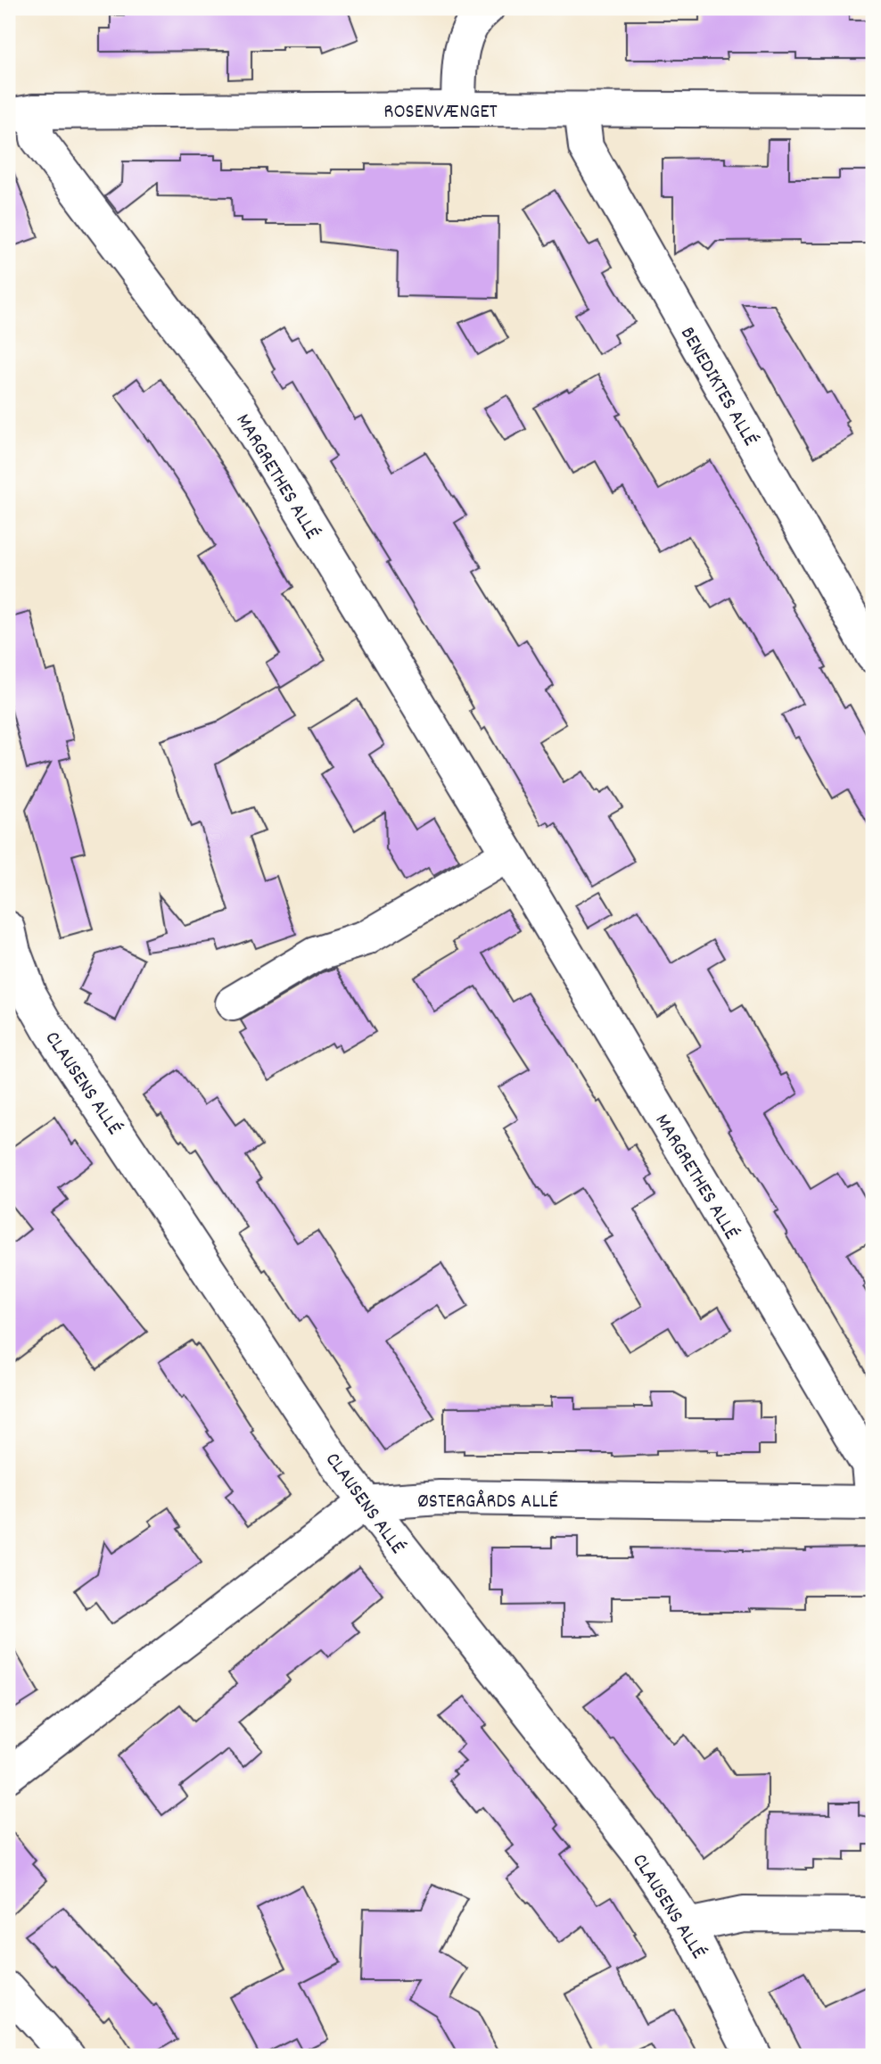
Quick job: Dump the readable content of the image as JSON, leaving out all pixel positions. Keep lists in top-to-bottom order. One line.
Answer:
{"streets":{"street":["ROSENVÆNGET","BENEDIKTES ALLÉ","MARGRETHES ALLÉ","CLAUSENS ALLÉ","ØSTERGÅRDS ALLÉ"]},"crossings":[["ROSENVÆNGET","BENEDIKTES ALLÉ"],["ROSENVÆNGET","MARGRETHES ALLÉ"],["MARGRETHES ALLÉ","ØSTERGÅRDS ALLÉ"],["CLAUSENS ALLÉ","ØSTERGÅRDS ALLÉ"]]}
